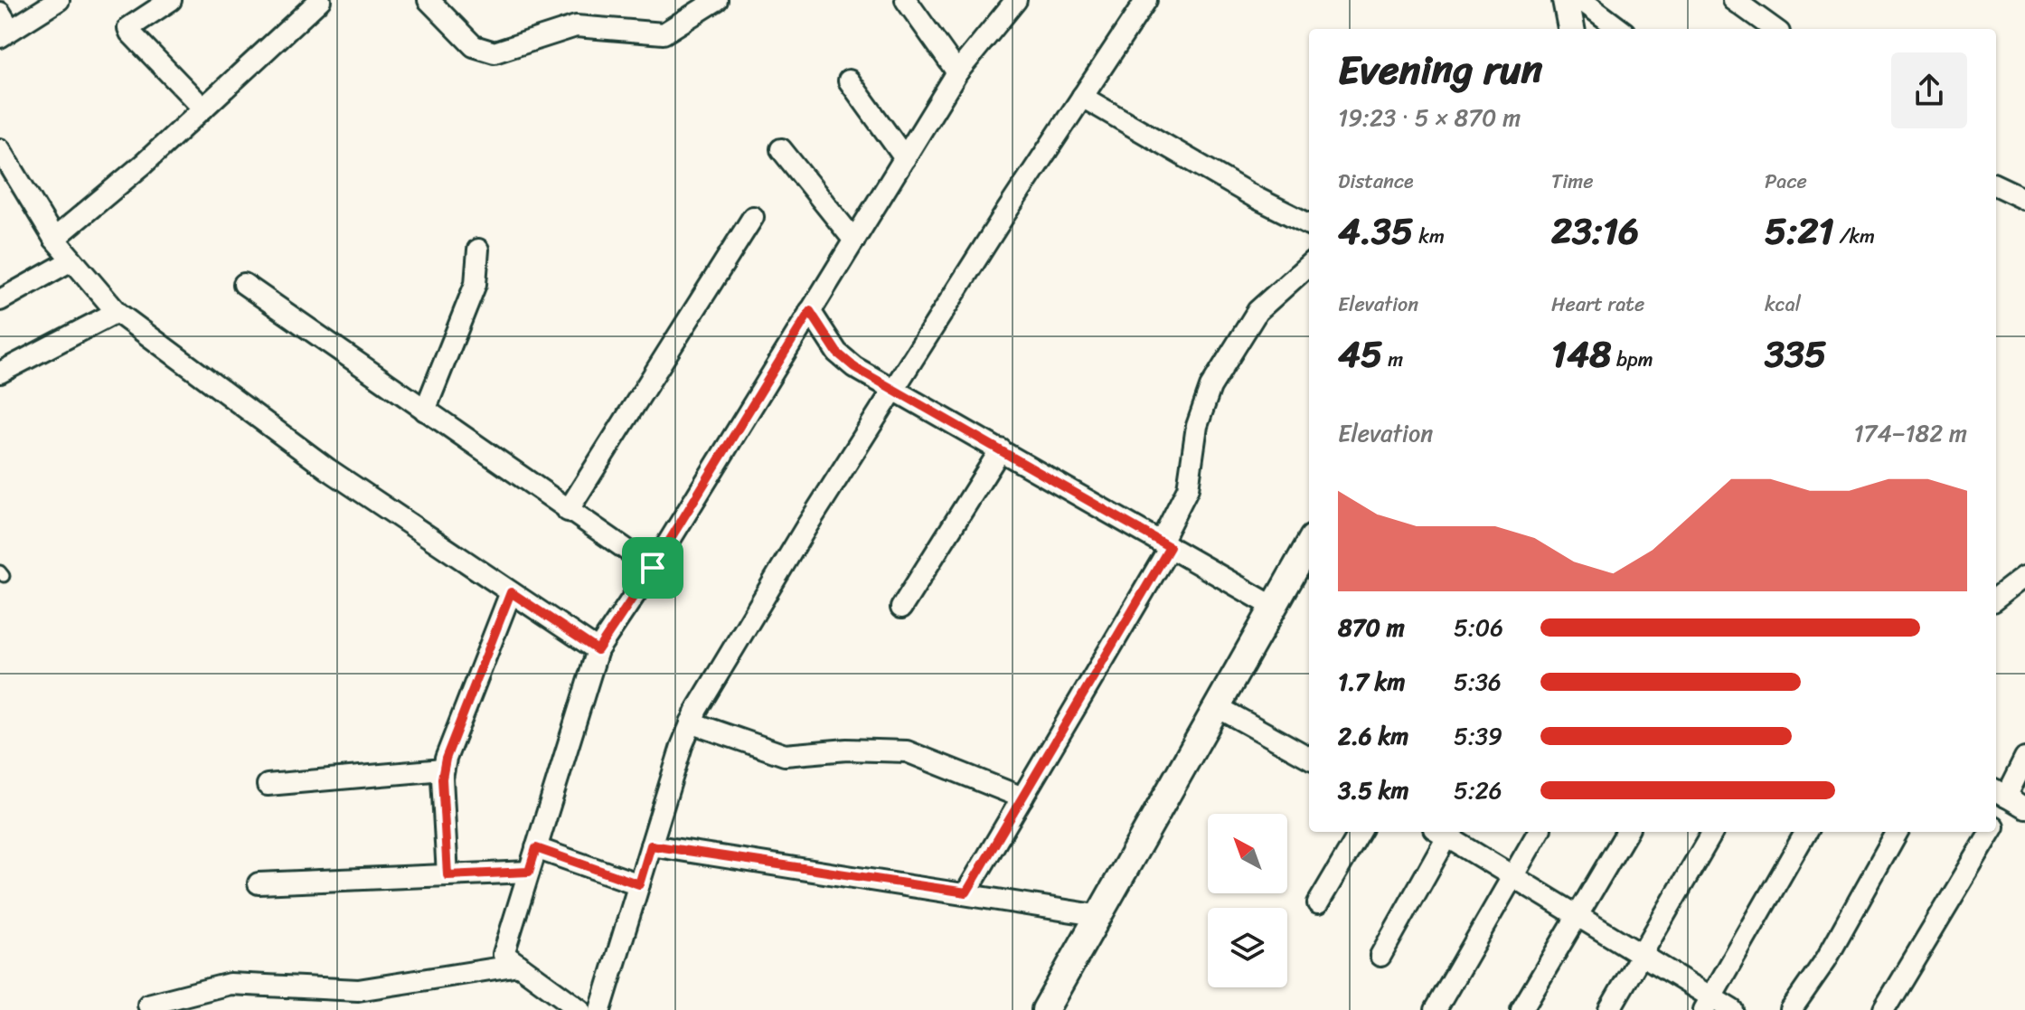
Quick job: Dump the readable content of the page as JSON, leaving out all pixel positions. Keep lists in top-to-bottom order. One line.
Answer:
{"north":"top left","page":{"heading":["Evening run","19:23 · 5 × 870 m"],"stats":[["Distance","4.35 km"],["Time","23:16"],["Pace","5:21 /km"],["Elevation","45 m"],["Heart rate","148 bpm"],["kcal","335"]],"chart":["Elevation","174–182 m"],"list":[{"name":"870 m","note":"5:06"},{"name":"1.7 km","note":"5:36"},{"name":"2.6 km","note":"5:39"},{"name":"3.5 km","note":"5:26"}]}}
